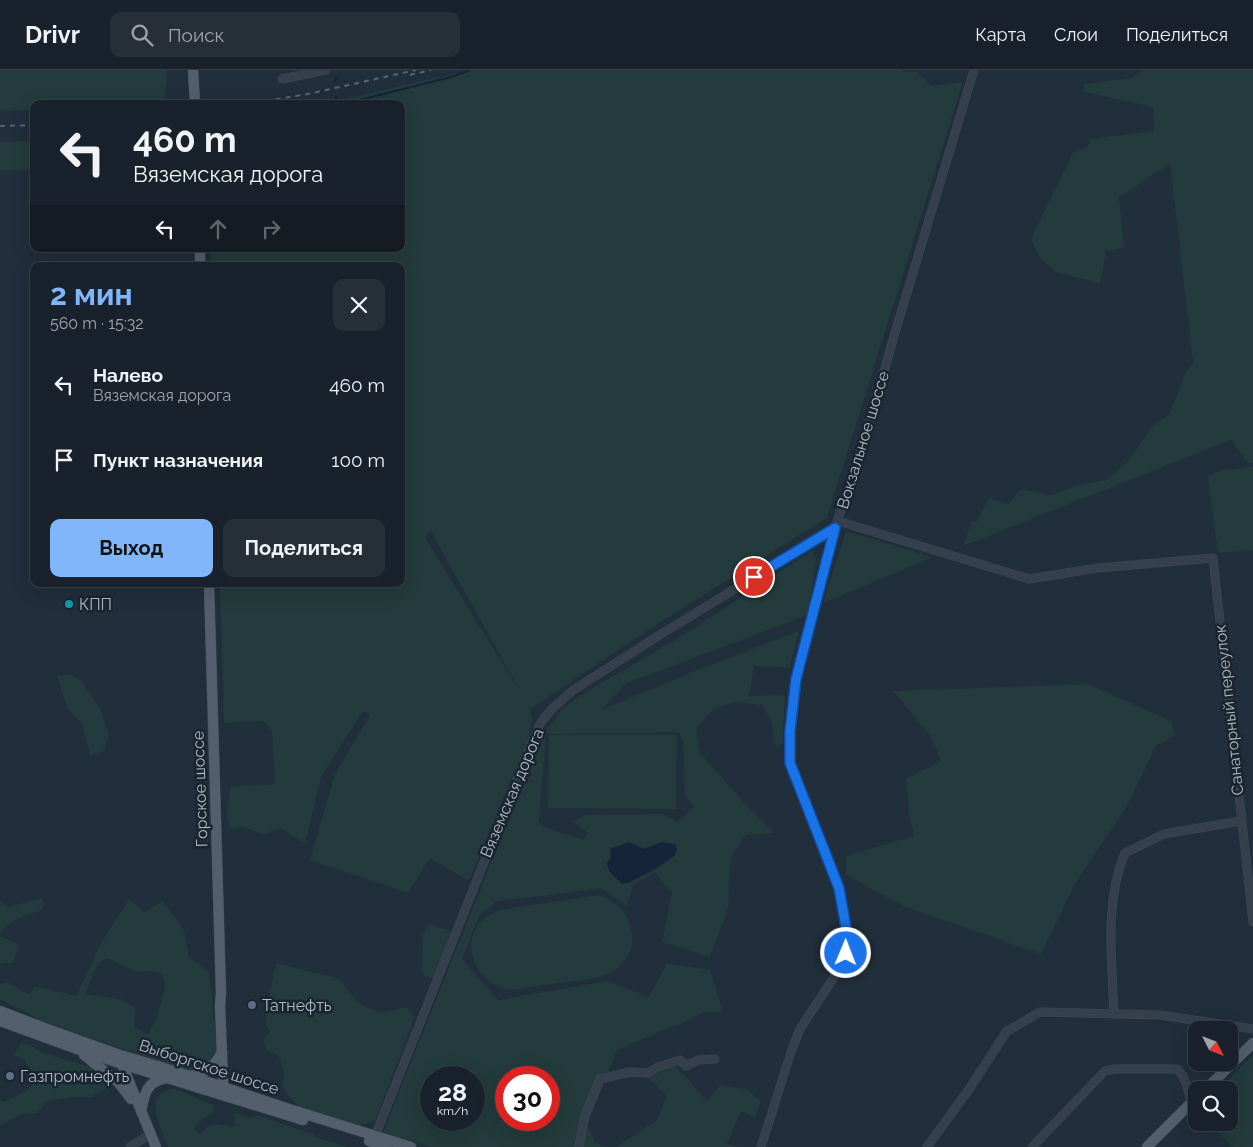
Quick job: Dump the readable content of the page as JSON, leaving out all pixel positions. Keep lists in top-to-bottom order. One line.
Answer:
{"streets":{"main road":["Горское шоссе","Выборгское шоссе"],"street":["Вокзальное шоссе","Санаторный переулок","Вяземская дорога"]},"crossings":[["Вокзальное шоссе","Санаторный переулок"],["Вокзальное шоссе","Вяземская дорога"],["Санаторный переулок","Вяземская дорога"],["Горское шоссе","Выборгское шоссе"],["Вяземская дорога","Выборгское шоссе"]],"places":["КПП","Татнефть","Газпромнефть"],"north":"bottom right","page":{"header":"Drivr","search":"Поиск","nav":["Карта","Слои","Поделиться"],"turn":["460 m","Вяземская дорога"],"heading":["2 мин","560 m · 15:32"],"list":[{"name":"Налево","note":"Вяземская дорога","value":"460 m"},{"name":"Пункт назначения","value":"100 m"}],"buttons":["Выход","Поделиться"],"speed":"28 km/h","limit":"30"}}
